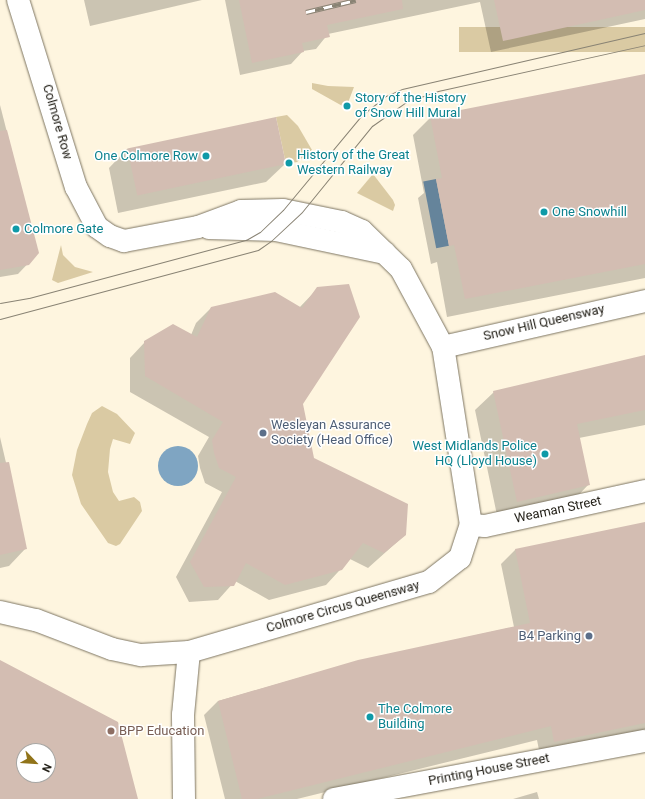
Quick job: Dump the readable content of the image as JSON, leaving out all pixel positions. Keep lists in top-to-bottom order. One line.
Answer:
{"streets":{"street":["Colmore Row","Snow Hill Queensway","Weaman Street","Colmore Circus Queensway","Printing House Street"]},"crossings":[["Colmore Row","Colmore Circus Queensway"],["Snow Hill Queensway","Colmore Circus Queensway"],["Weaman Street","Colmore Circus Queensway"]],"places":["Story of the History of Snow Hill Mural","One Colmore Row","History of the Great Western Railway","One Snowhill","Colmore Gate","Wesleyan Assurance Society (Head Office)","West Midlands Police HQ (Lloyd House)","B4 Parking","The Colmore Building","BPP Education"],"north":"bottom right"}
